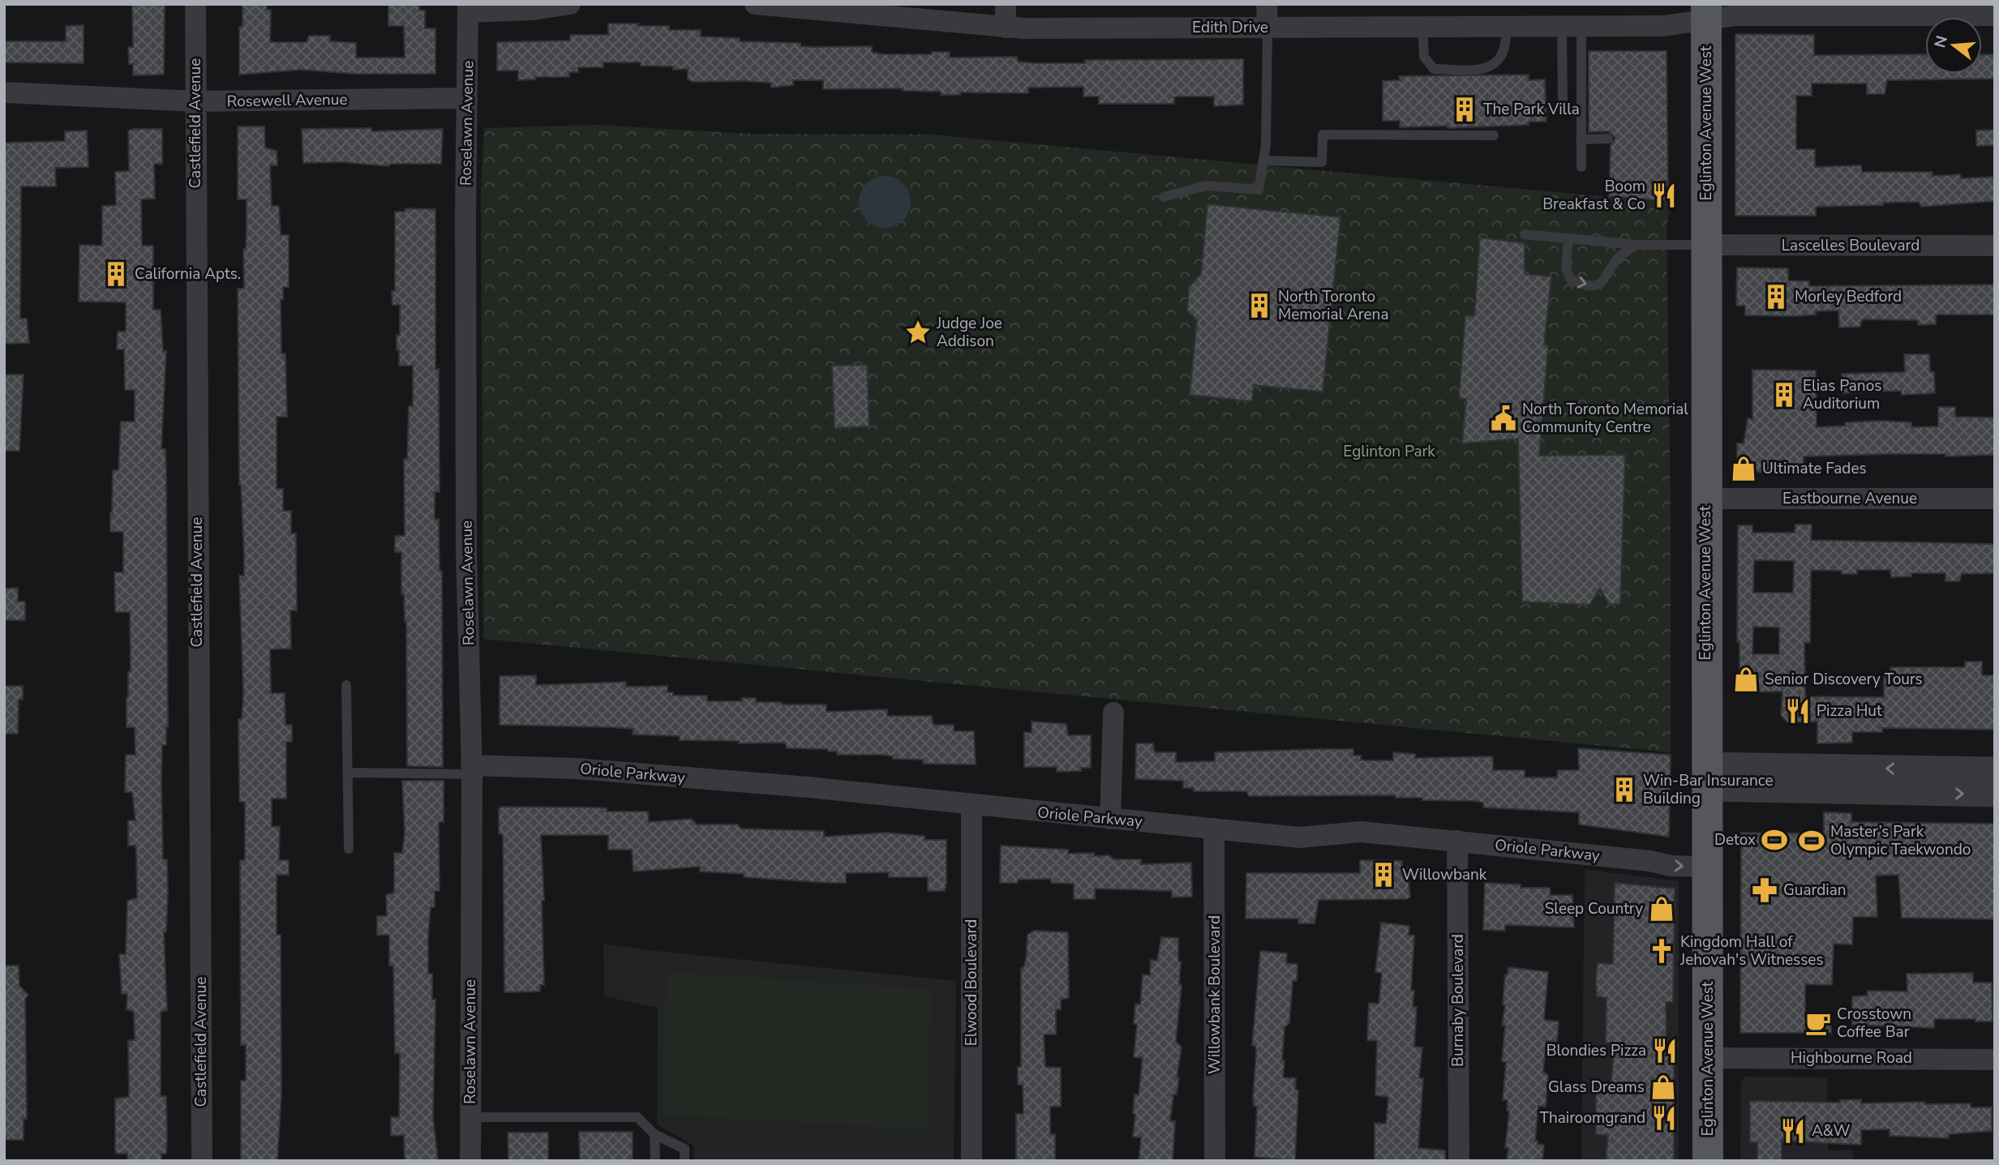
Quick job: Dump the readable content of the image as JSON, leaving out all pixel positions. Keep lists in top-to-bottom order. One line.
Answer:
{"streets":{"main road":["Eglinton Avenue West"],"street":["Edith Drive","Rosewell Avenue","Castlefield Avenue","Roselawn Avenue","Lascelles Boulevard","Eastbourne Avenue","Oriole Parkway","Elwood Boulevard","Willowbank Boulevard","Burnaby Boulevard","Highbourne Road"]},"crossings":[["Edith Drive","Eglinton Avenue West"],["Rosewell Avenue","Castlefield Avenue"],["Rosewell Avenue","Roselawn Avenue"],["Roselawn Avenue","Oriole Parkway"],["Eglinton Avenue West","Lascelles Boulevard"],["Eglinton Avenue West","Eastbourne Avenue"],["Eglinton Avenue West","Oriole Parkway"],["Eglinton Avenue West","Highbourne Road"],["Oriole Parkway","Elwood Boulevard"],["Oriole Parkway","Willowbank Boulevard"],["Oriole Parkway","Burnaby Boulevard"]],"parks":["Eglinton Park"],"places":{"building":["The Park Villa","California Apts.","Morley Bedford","North Toronto Memorial Arena","Elias Panos Auditorium","Win-Bar Insurance Building","Willowbank"],"restaurant":["Boom Breakfast & Co","Pizza Hut","Blondies Pizza","Thairoomgrand","A&W"],"place":["Judge Joe Addison"],"public building":["North Toronto Memorial Community Centre"],"shop":["Ultimate Fades","Senior Discovery Tours","Sleep Country","Glass Dreams"],"sports":["Detox","Master’s Park Olympic Taekwondo"],"pharmacy":["Guardian"],"church":["Kingdom Hall of Jehovah's Witnesses"],"cafe":["Crosstown Coffee Bar"]},"north":"left"}
